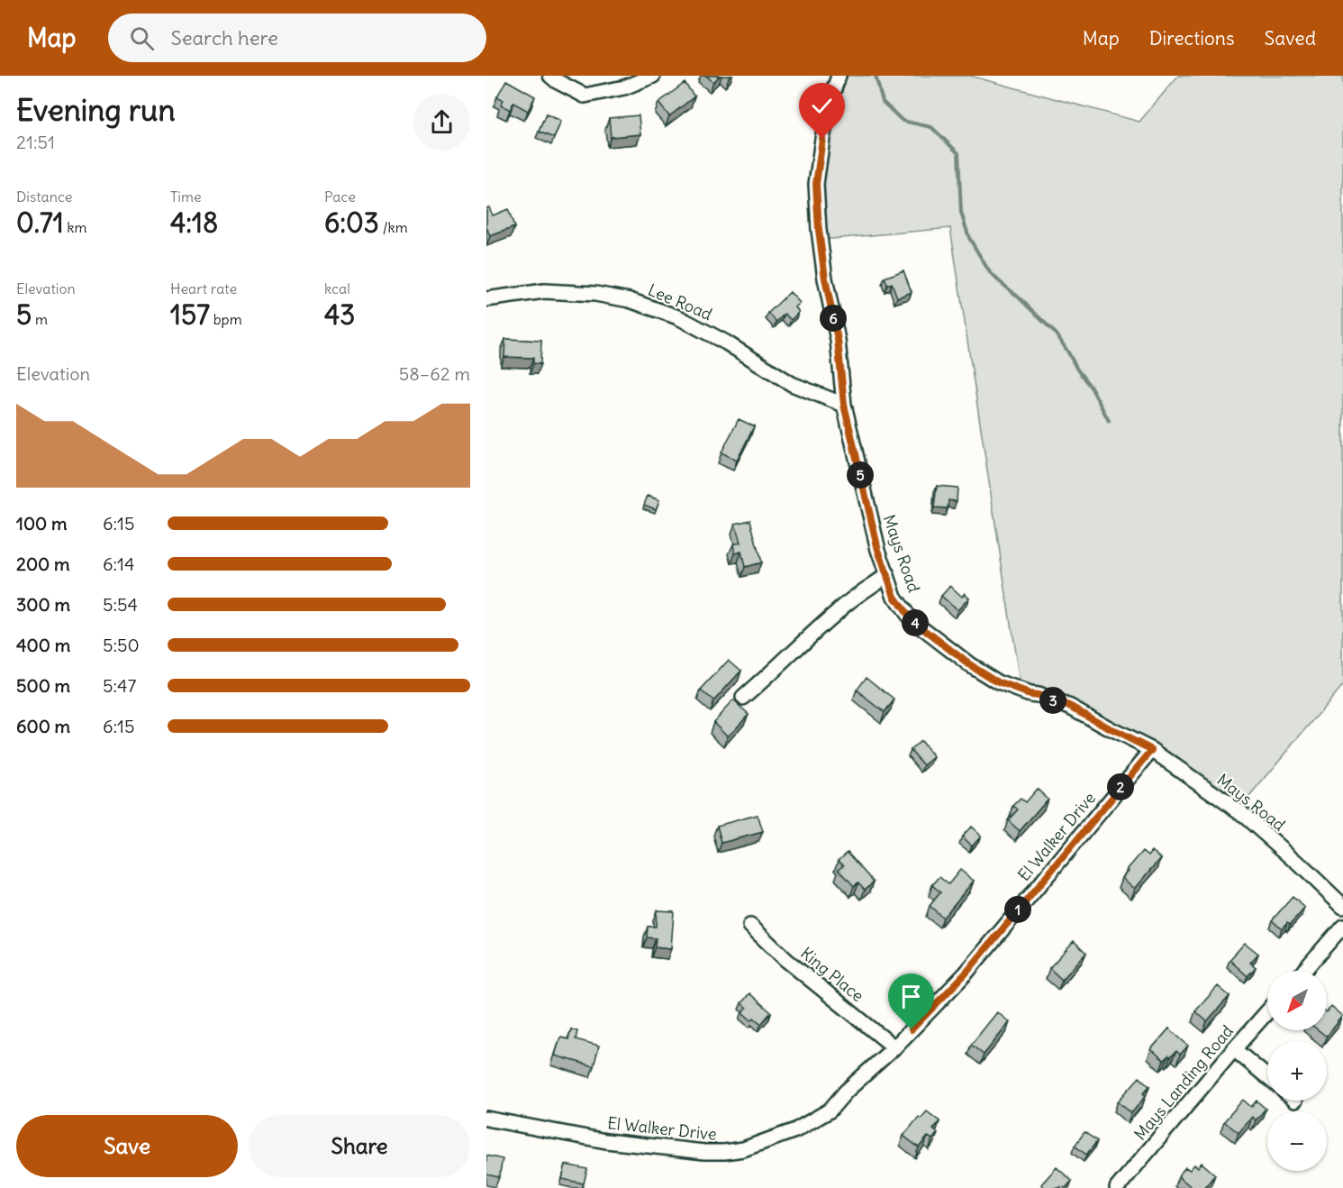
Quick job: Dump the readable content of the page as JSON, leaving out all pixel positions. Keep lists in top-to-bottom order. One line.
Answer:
{"streets":{"street":["Lee Road","Mays Road","El Walker Drive","King Place","Mays Landing Road"]},"crossings":[["Lee Road","Mays Road"],["Mays Road","El Walker Drive"],["El Walker Drive","King Place"]],"north":"bottom left","page":{"header":"Map","search":"Search here","nav":["Map","Directions","Saved"],"heading":["Evening run","21:51"],"stats":[["Distance","0.71 km"],["Time","4:18"],["Pace","6:03 /km"],["Elevation","5 m"],["Heart rate","157 bpm"],["kcal","43"]],"pins":["6","5","4","3","2","1"],"chart":["Elevation","58–62 m"],"list":[{"name":"100 m","note":"6:15"},{"name":"200 m","note":"6:14"},{"name":"300 m","note":"5:54"},{"name":"400 m","note":"5:50"},{"name":"500 m","note":"5:47"},{"name":"600 m","note":"6:15"}],"map_buttons":["+","−"],"buttons":["Save","Share"]}}
